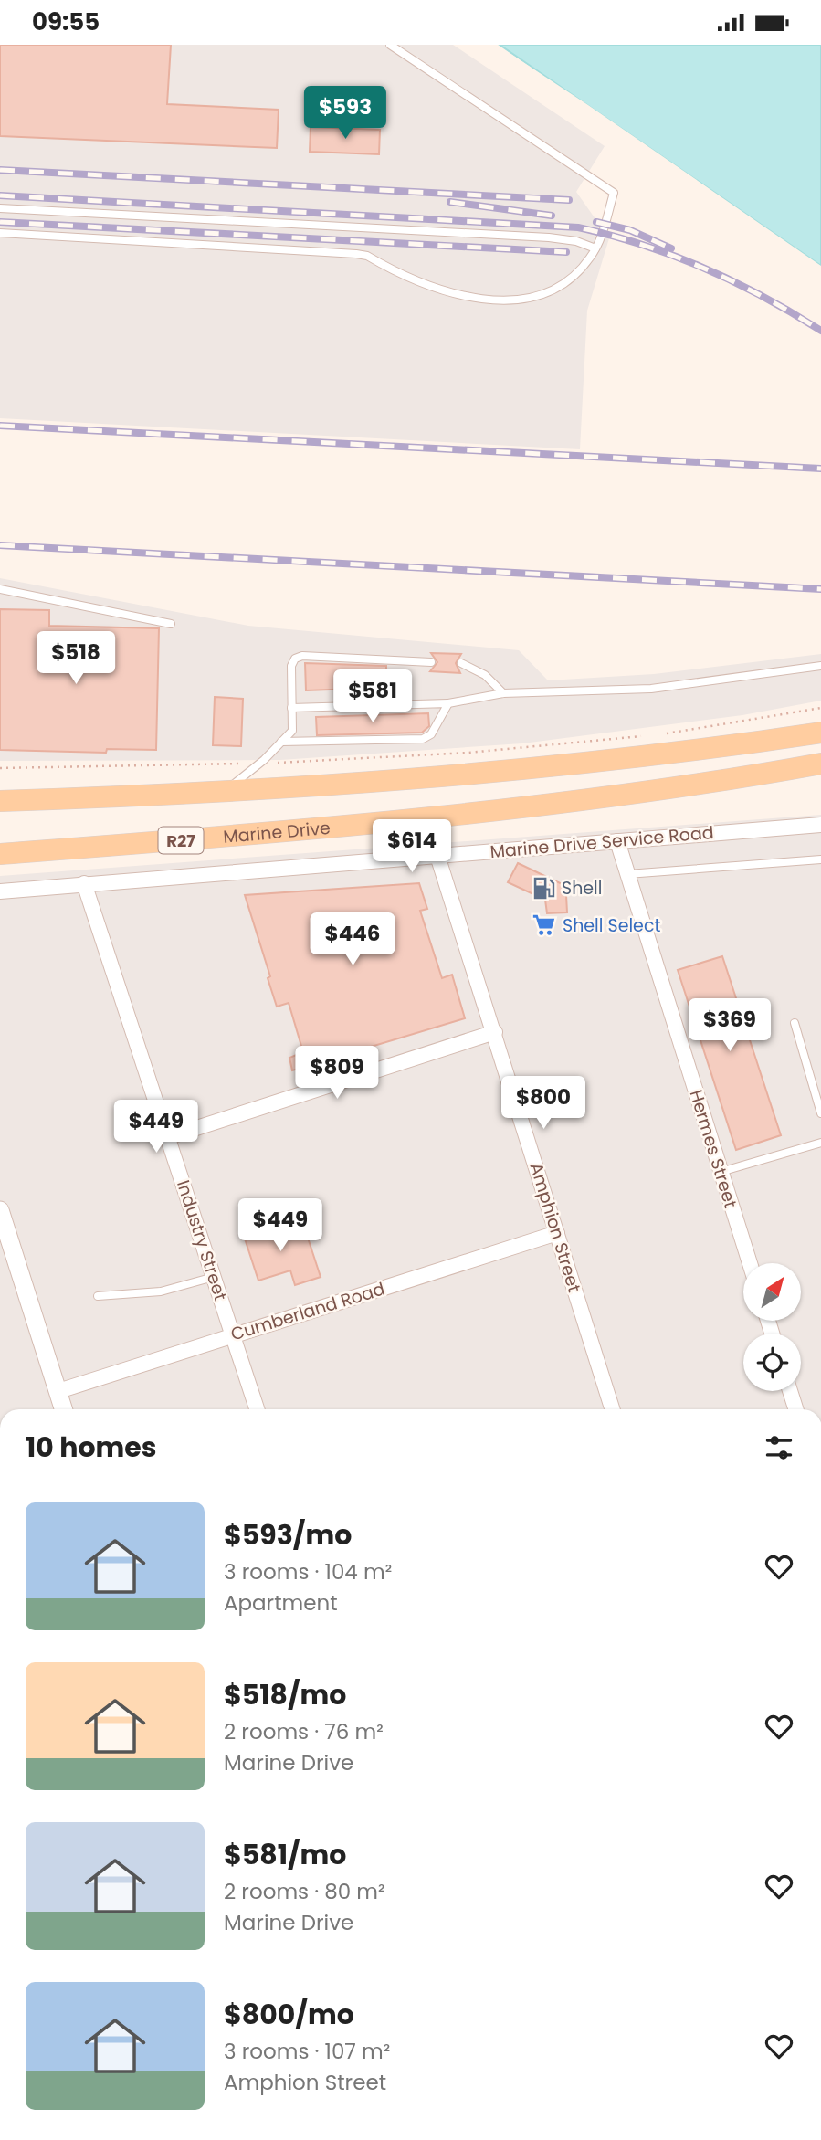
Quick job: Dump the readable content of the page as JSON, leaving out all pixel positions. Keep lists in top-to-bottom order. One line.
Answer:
{"streets":{"main road":["Marine Drive","R27"],"street":["Marine Drive Service Road","Hermes Street","Amphion Street","Industry Street","Cumberland Road"]},"crossings":[["Marine Drive Service Road","Hermes Street"],["Marine Drive Service Road","Amphion Street"],["Marine Drive Service Road","Industry Street"],["Amphion Street","Cumberland Road"],["Industry Street","Cumberland Road"]],"places":{"fuel station":["Shell"],"supermarket":["Shell Select"]},"north":"top right","page":{"status":"09:55","price":["$593","$518","$581","$614","$446","$369","$809","$800","$449","$449"],"heading":"10 homes","list":[{"name":"$593/mo","note":"3 rooms · 104 m² · Apartment"},{"name":"$518/mo","note":"2 rooms · 76 m² · Marine Drive"},{"name":"$581/mo","note":"2 rooms · 80 m² · Marine Drive"},{"name":"$800/mo","note":"3 rooms · 107 m² · Amphion Street"}]}}
